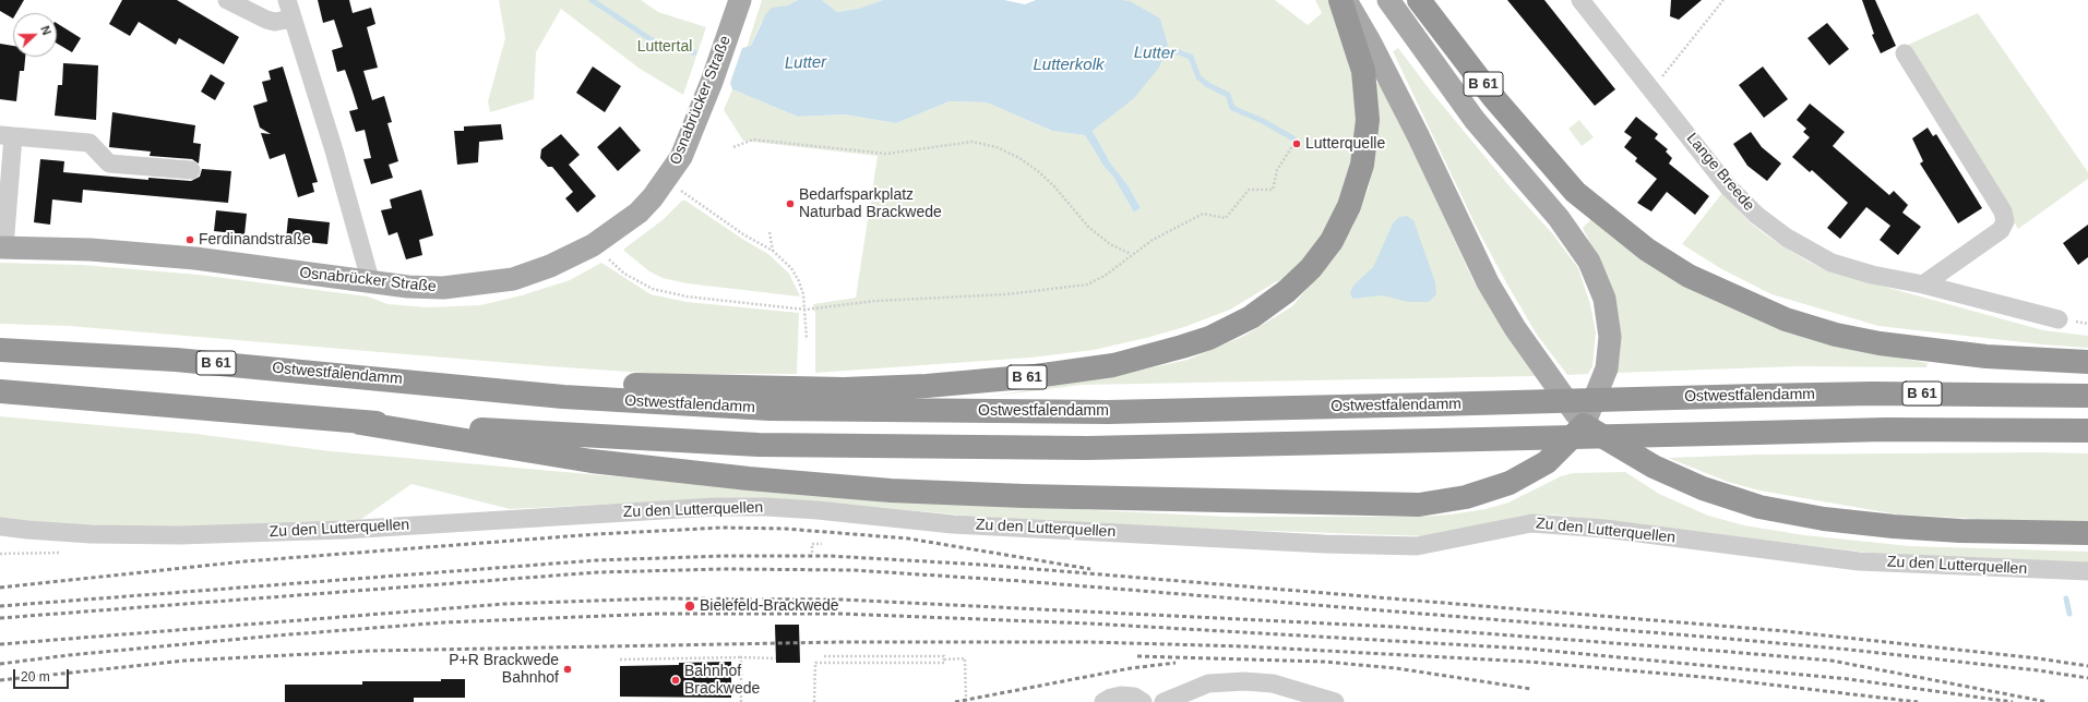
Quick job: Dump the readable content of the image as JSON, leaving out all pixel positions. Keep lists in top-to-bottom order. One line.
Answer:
{"streets":{"highway":["B 61","Ostwestfalendamm"],"main road":["Osnabrücker Straße"],"street":["Lange Breede","Zu den Lutterquellen"]},"crossings":[["B 61","Ostwestfalendamm"]],"water":["Lutter","Lutterkolk"],"parks":["Luttertal"],"places":["Lutterquelle","Bedarfsparkplatz Naturbad Brackwede","Ferdinandstraße","Bielefeld-Brackwede","P+R Brackwede Bahnhof","Bahnhof Brackwede"],"scale_bar":"20 m","north":"right"}
